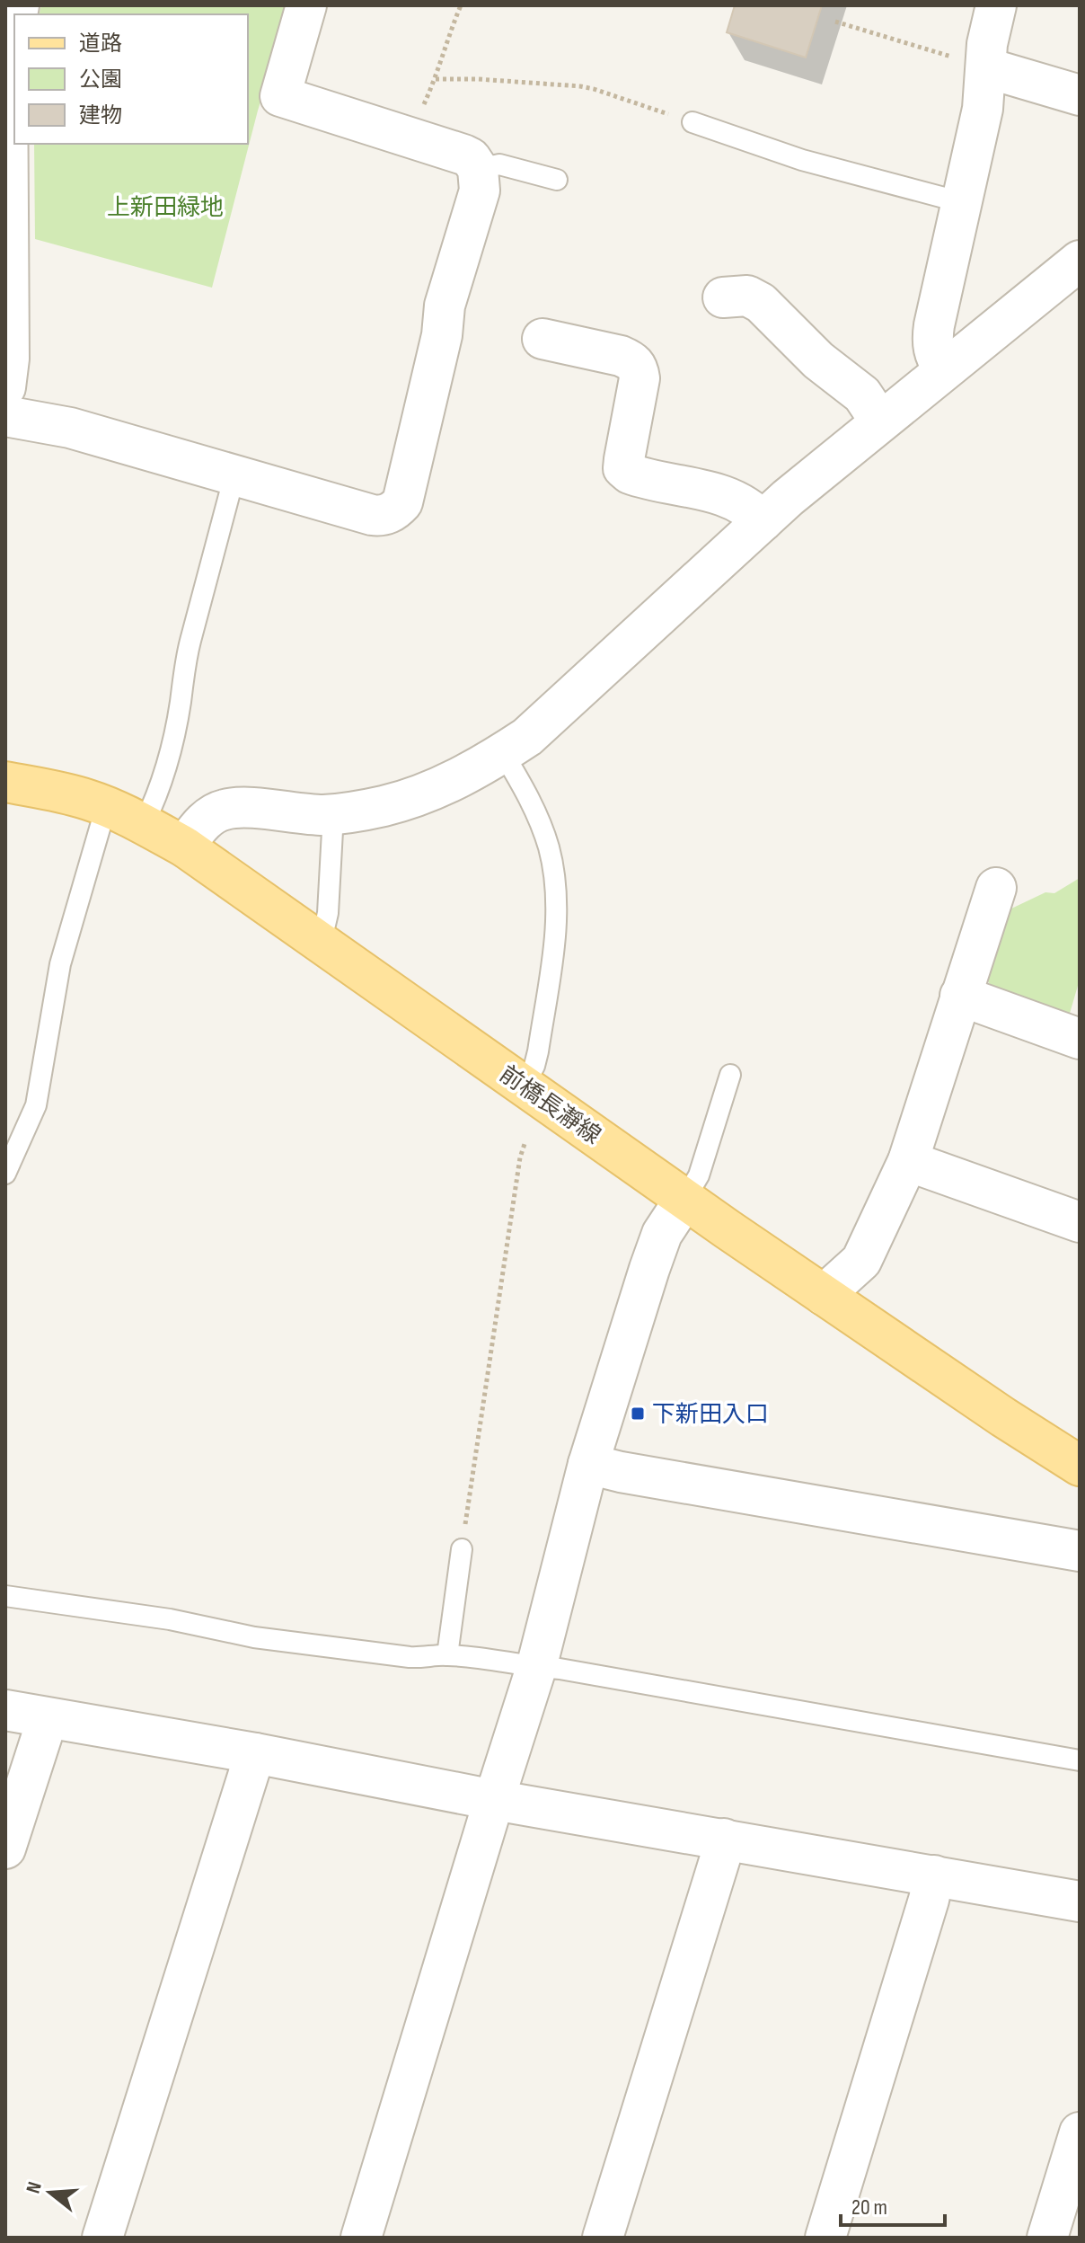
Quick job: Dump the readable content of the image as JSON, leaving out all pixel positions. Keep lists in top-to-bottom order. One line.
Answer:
{"streets":{"main road":["前橋長瀞線"]},"parks":["上新田緑地"],"places":{"transit":["下新田入口"]},"legend":["道路","公園","建物"],"scale_bar":"20 m","north":"left"}
